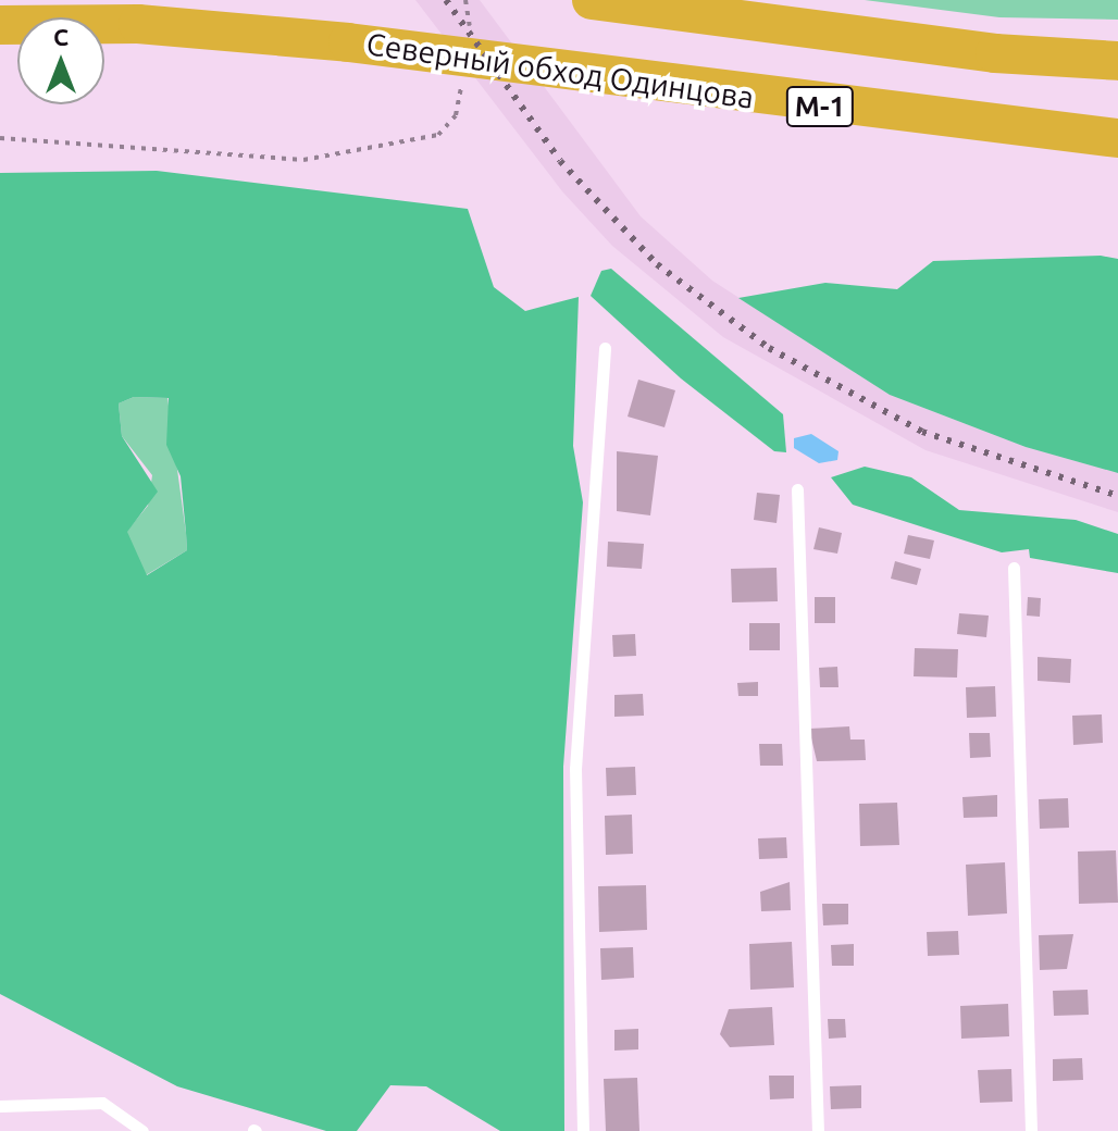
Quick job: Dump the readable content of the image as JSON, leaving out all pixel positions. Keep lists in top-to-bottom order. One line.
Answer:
{"streets":{"highway":["Северный обход Одинцова","М-1"]},"north":"top"}
